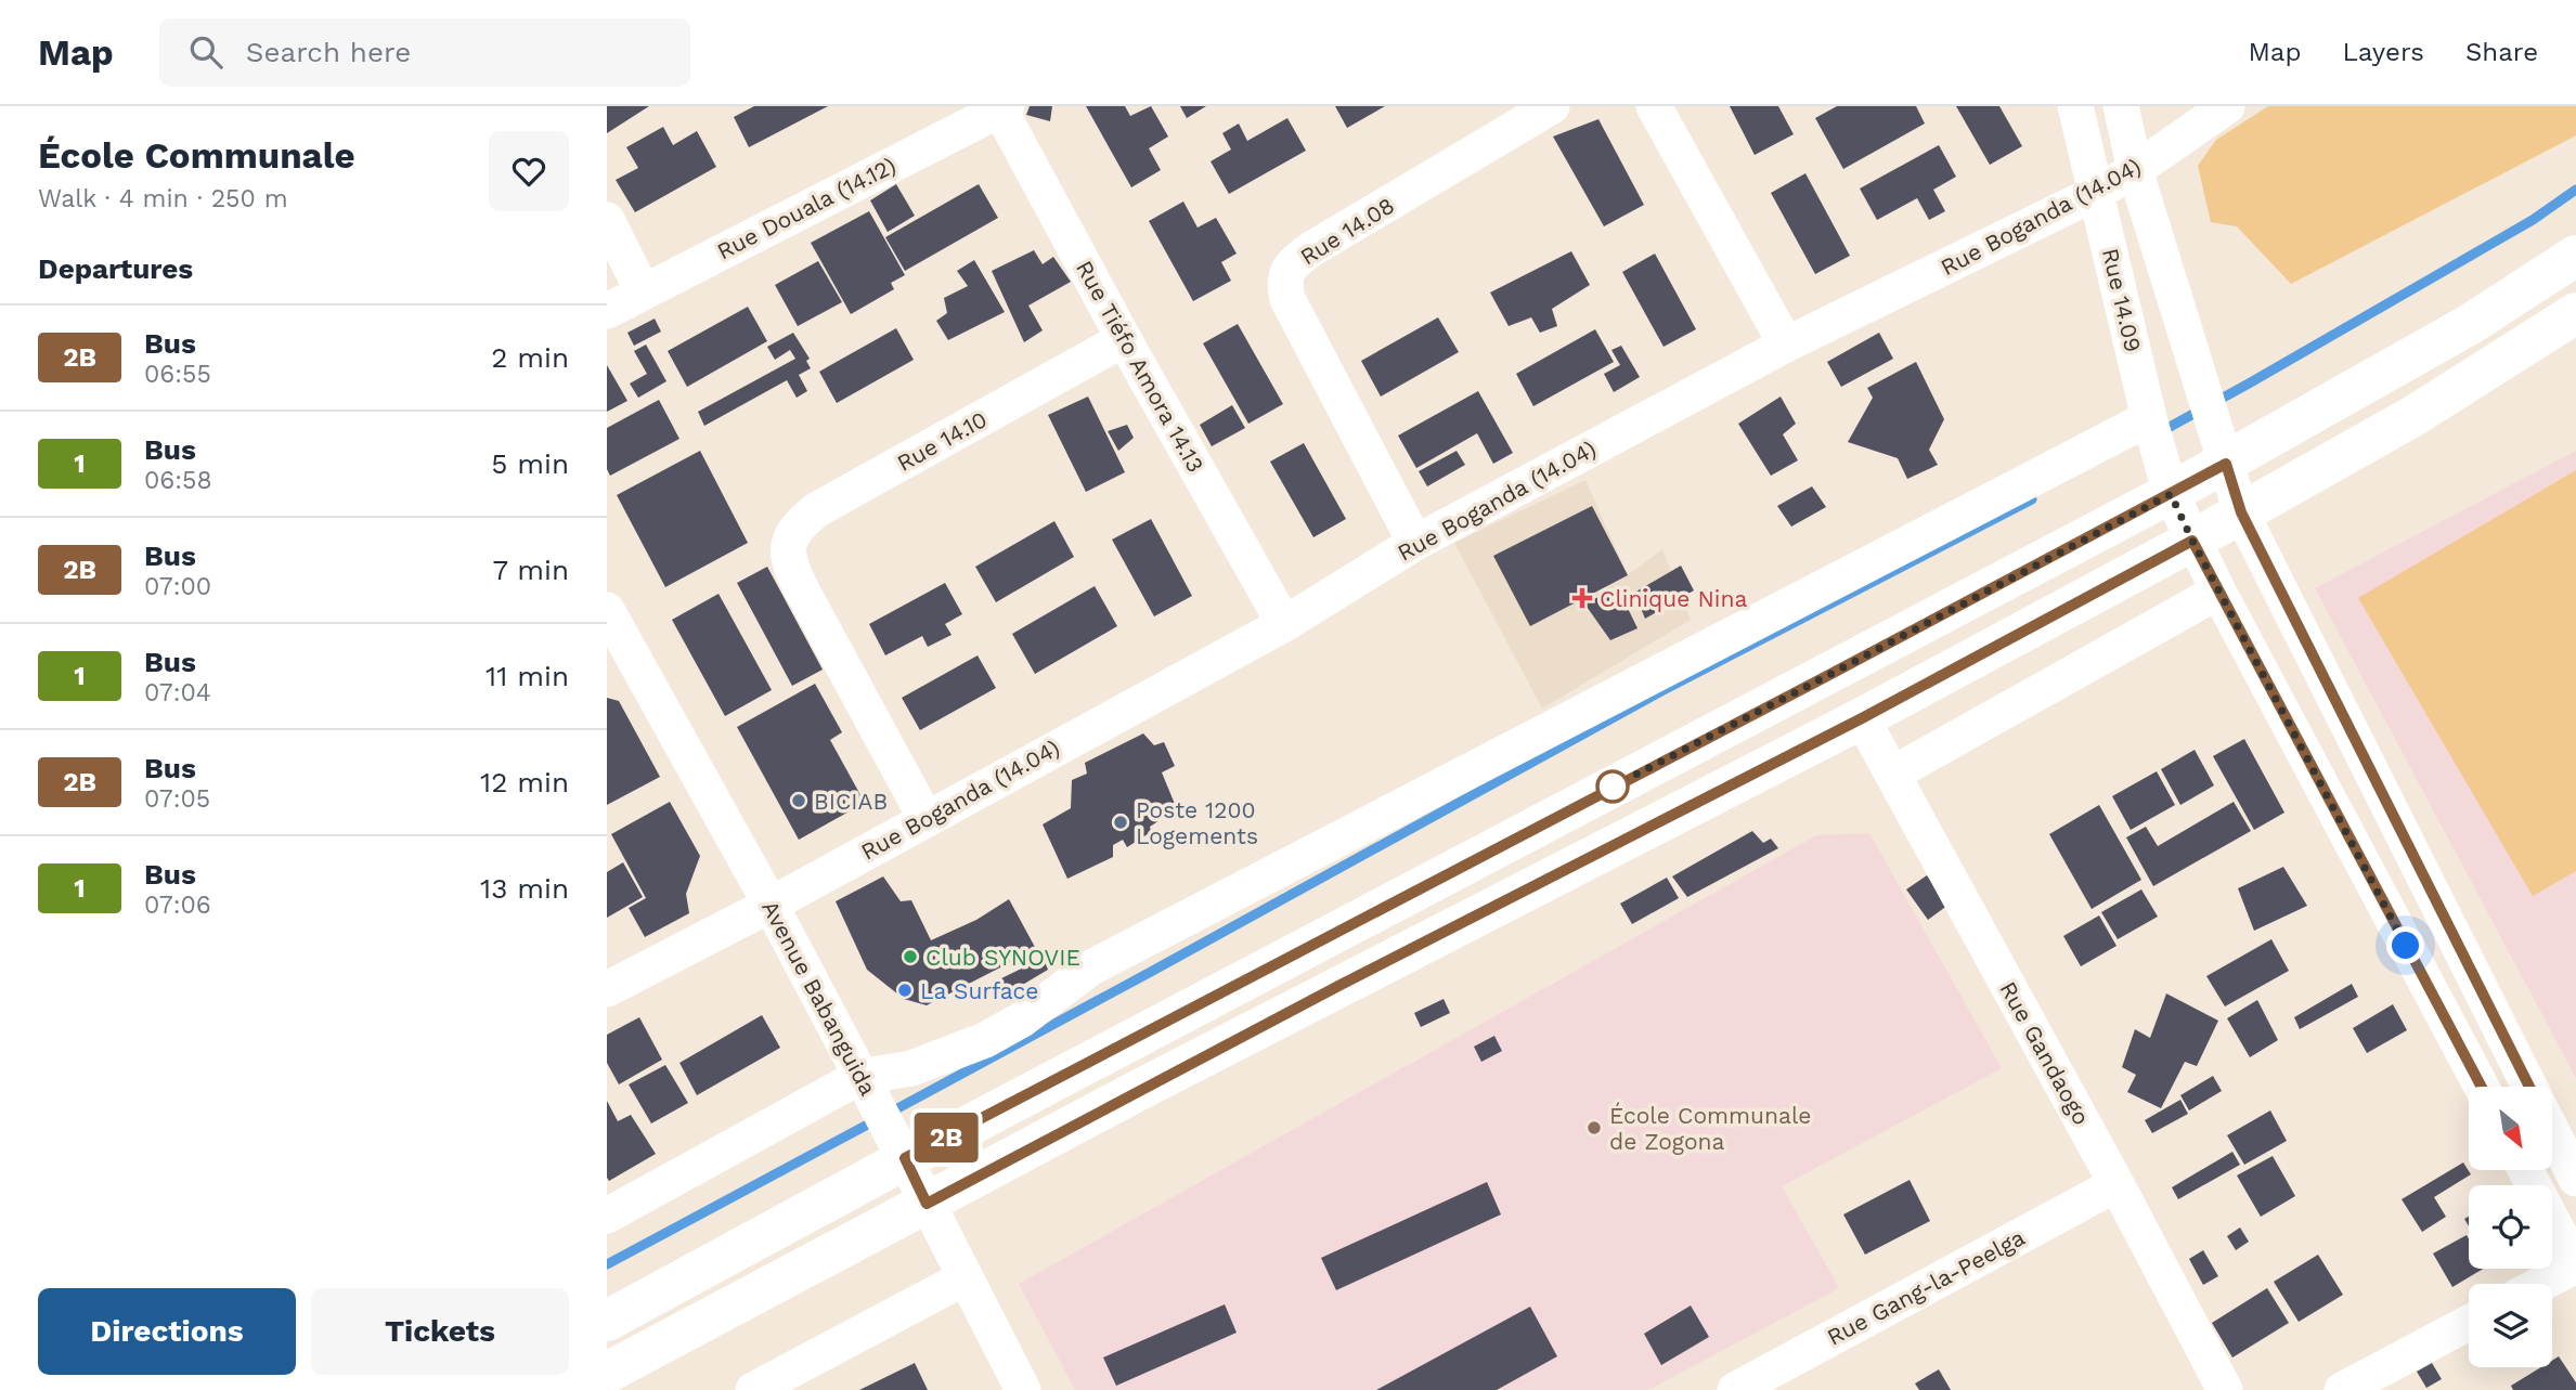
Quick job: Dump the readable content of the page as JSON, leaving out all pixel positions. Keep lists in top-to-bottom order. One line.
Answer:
{"streets":{"street":["Rue Douala (14.12)","Rue Boganda (14.04)","Rue 14.08","Rue 14.09","Rue Tiéfo Amora 14.13","Rue 14.10","Avenue Babanguida","Rue Gandaogo","Rue Gang-la-Peelga"]},"crossings":[["Rue Douala (14.12)","Rue Tiéfo Amora 14.13"],["Rue Boganda (14.04)","Rue 14.08"],["Rue Boganda (14.04)","Rue 14.09"],["Rue Boganda (14.04)","Rue Tiéfo Amora 14.13"],["Rue Boganda (14.04)","Rue 14.10"],["Rue Boganda (14.04)","Avenue Babanguida"],["Rue Tiéfo Amora 14.13","Rue 14.10"],["Rue Gandaogo","Rue Gang-la-Peelga"]],"places":{"health":["Clinique Nina"],"other":["BICIAB","Poste 1200 Logements","Club SYNOVIE","La Surface","École Communale de Zogona"]},"lines":["bus line 2B"],"north":"bottom right","page":{"header":"Map","search":"Search here","nav":["Map","Layers","Share"],"heading":[["École Communale","Walk · 4 min · 250 m"],"Departures"],"on_map":"2B","list":[{"mark":"2B","name":"Bus","note":"06:55","value":"2 min"},{"mark":"1","name":"Bus","note":"06:58","value":"5 min"},{"mark":"2B","name":"Bus","note":"07:00","value":"7 min"},{"mark":"1","name":"Bus","note":"07:04","value":"11 min"},{"mark":"2B","name":"Bus","note":"07:05","value":"12 min"},{"mark":"1","name":"Bus","note":"07:06","value":"13 min"}],"buttons":["Directions","Tickets"]}}
